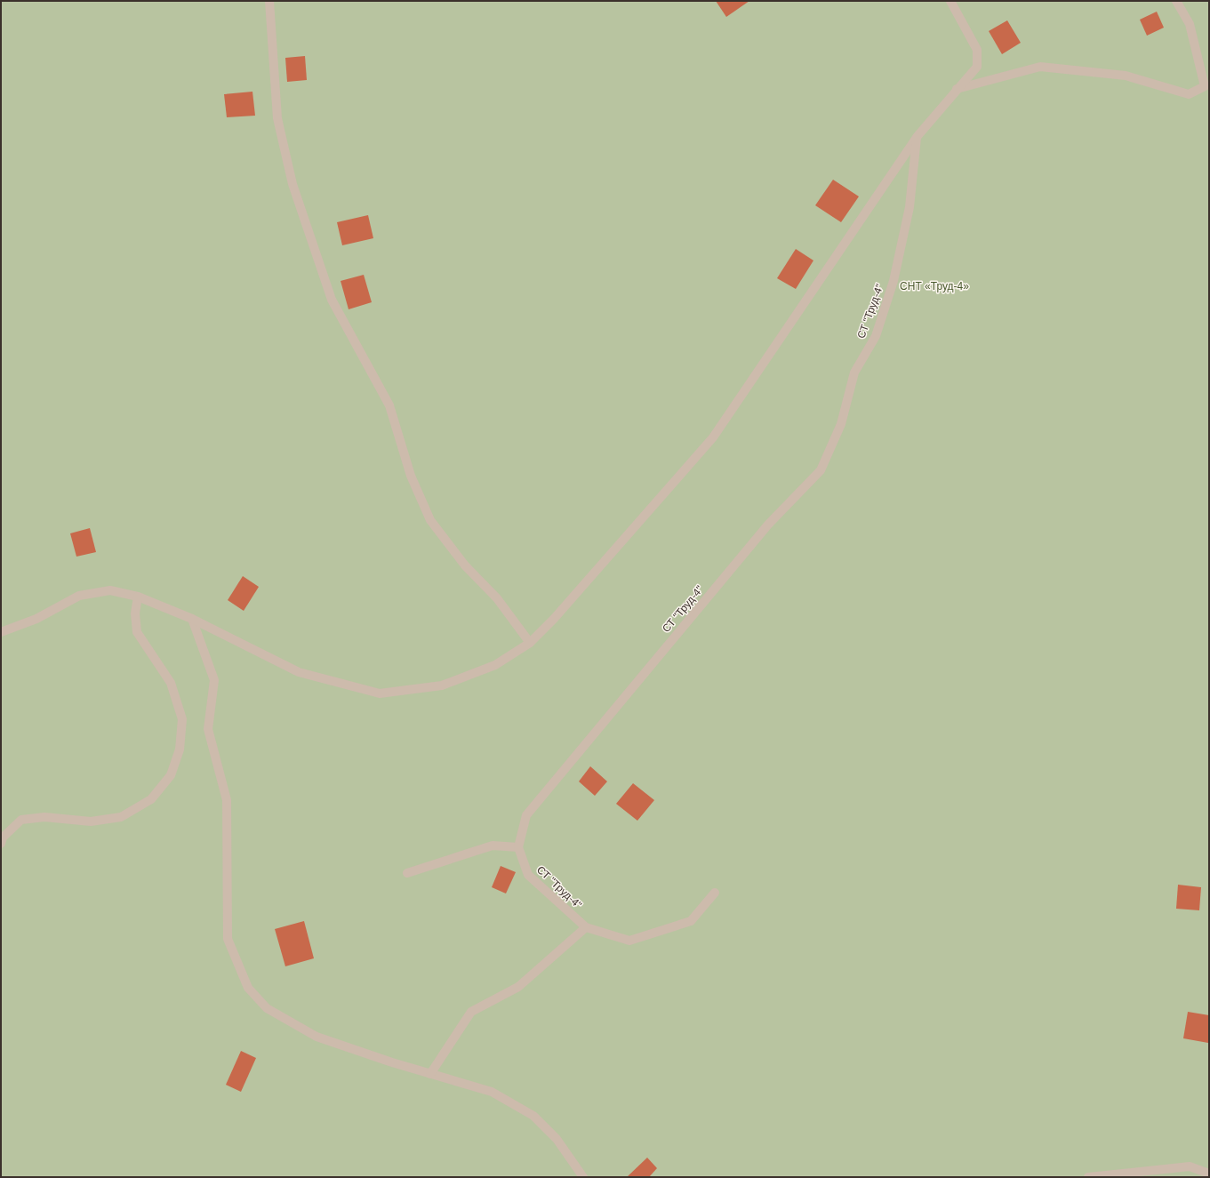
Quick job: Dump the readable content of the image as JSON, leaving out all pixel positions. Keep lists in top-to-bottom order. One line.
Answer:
{"streets":{"street":["СТ \"Труд-4\""]},"parks":["СНТ «Труд-4»"]}
